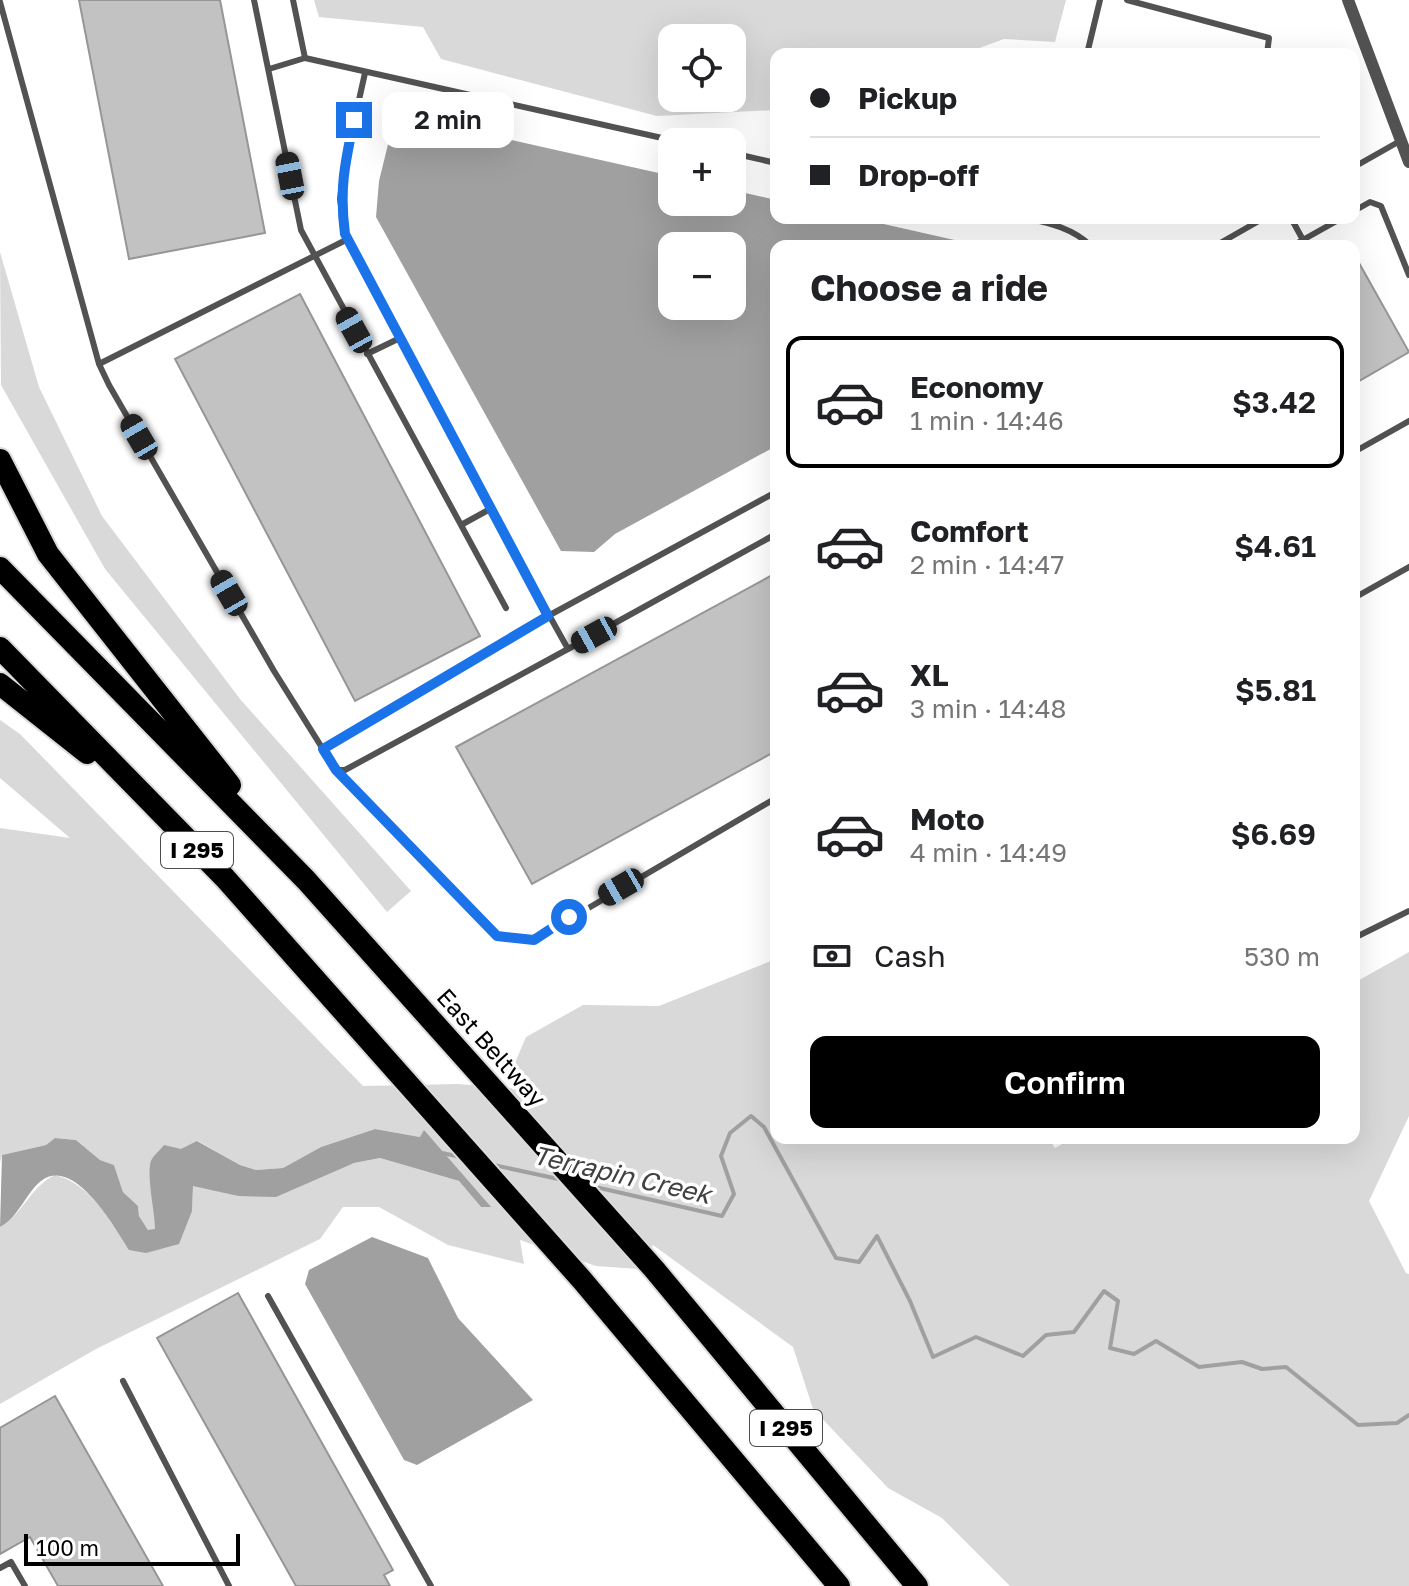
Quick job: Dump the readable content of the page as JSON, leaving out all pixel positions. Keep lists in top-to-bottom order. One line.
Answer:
{"streets":{"highway":["I 295","East Beltway"]},"water":["Terrapin Creek"],"scale_bar":"100 m","page":{"map_buttons":["+","−"],"banner":["Pickup","Drop-off"],"bubble":"2 min","heading":"Choose a ride","list":[{"name":"Economy","note":"1 min · 14:46","value":"$3.42"},{"name":"Comfort","note":"2 min · 14:47","value":"$4.61"},{"name":"XL","note":"3 min · 14:48","value":"$5.81"},{"name":"Moto","note":"4 min · 14:49","value":"$6.69"}],"pay":["Cash","530 m"],"buttons":"Confirm","scale":"100 m"}}
